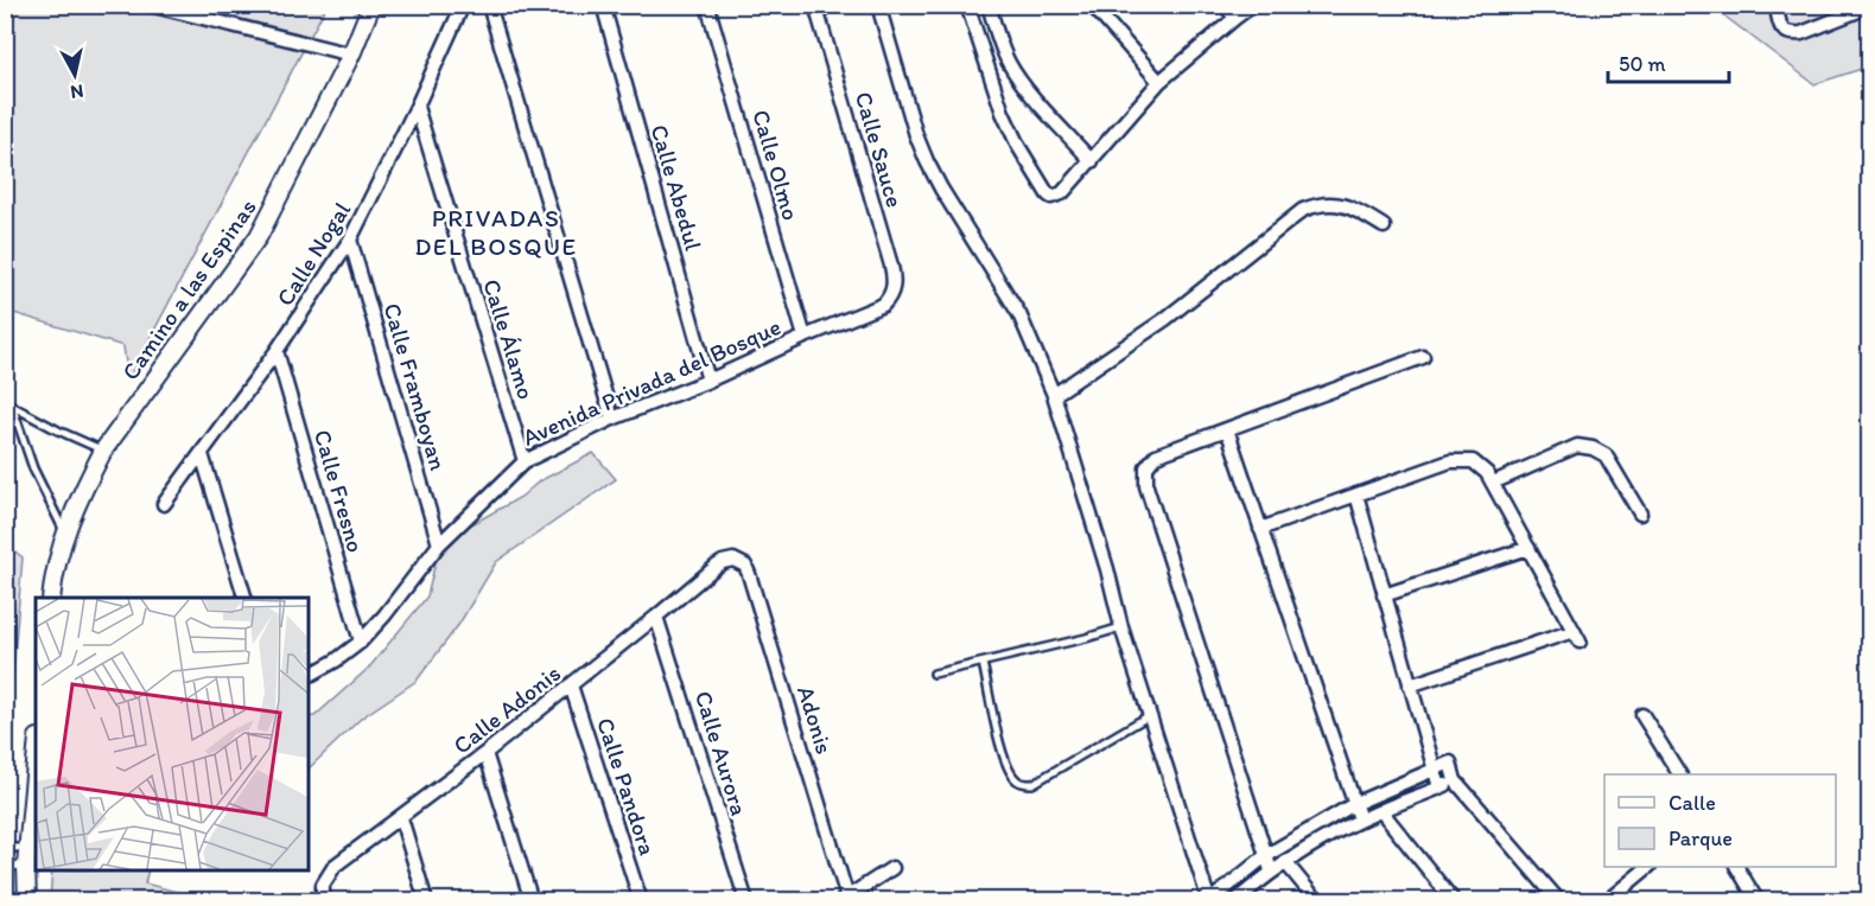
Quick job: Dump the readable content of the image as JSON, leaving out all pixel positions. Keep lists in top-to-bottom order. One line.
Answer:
{"streets":{"street":["Calle Sauce","Calle Olmo","Calle Abedul","Calle Nogal","Camino a las Espinas","Calle Álamo","Avenida Privada del Bosque","Calle Framboyan","Calle Fresno","Calle Adonis","Adonis","Calle Aurora","Calle Pandora"]},"crossings":[["Calle Sauce","Avenida Privada del Bosque"],["Calle Olmo","Avenida Privada del Bosque"],["Calle Abedul","Avenida Privada del Bosque"],["Calle Nogal","Calle Álamo"],["Calle Nogal","Calle Framboyan"],["Calle Nogal","Calle Fresno"],["Calle Álamo","Avenida Privada del Bosque"],["Avenida Privada del Bosque","Calle Framboyan"],["Avenida Privada del Bosque","Calle Fresno"],["Calle Adonis","Adonis"],["Calle Adonis","Calle Aurora"],["Calle Adonis","Calle Pandora"]],"districts":["PRIVADAS DEL BOSQUE"],"legend":["Calle","Parque"],"scale_bar":"50 m","north":"bottom"}
